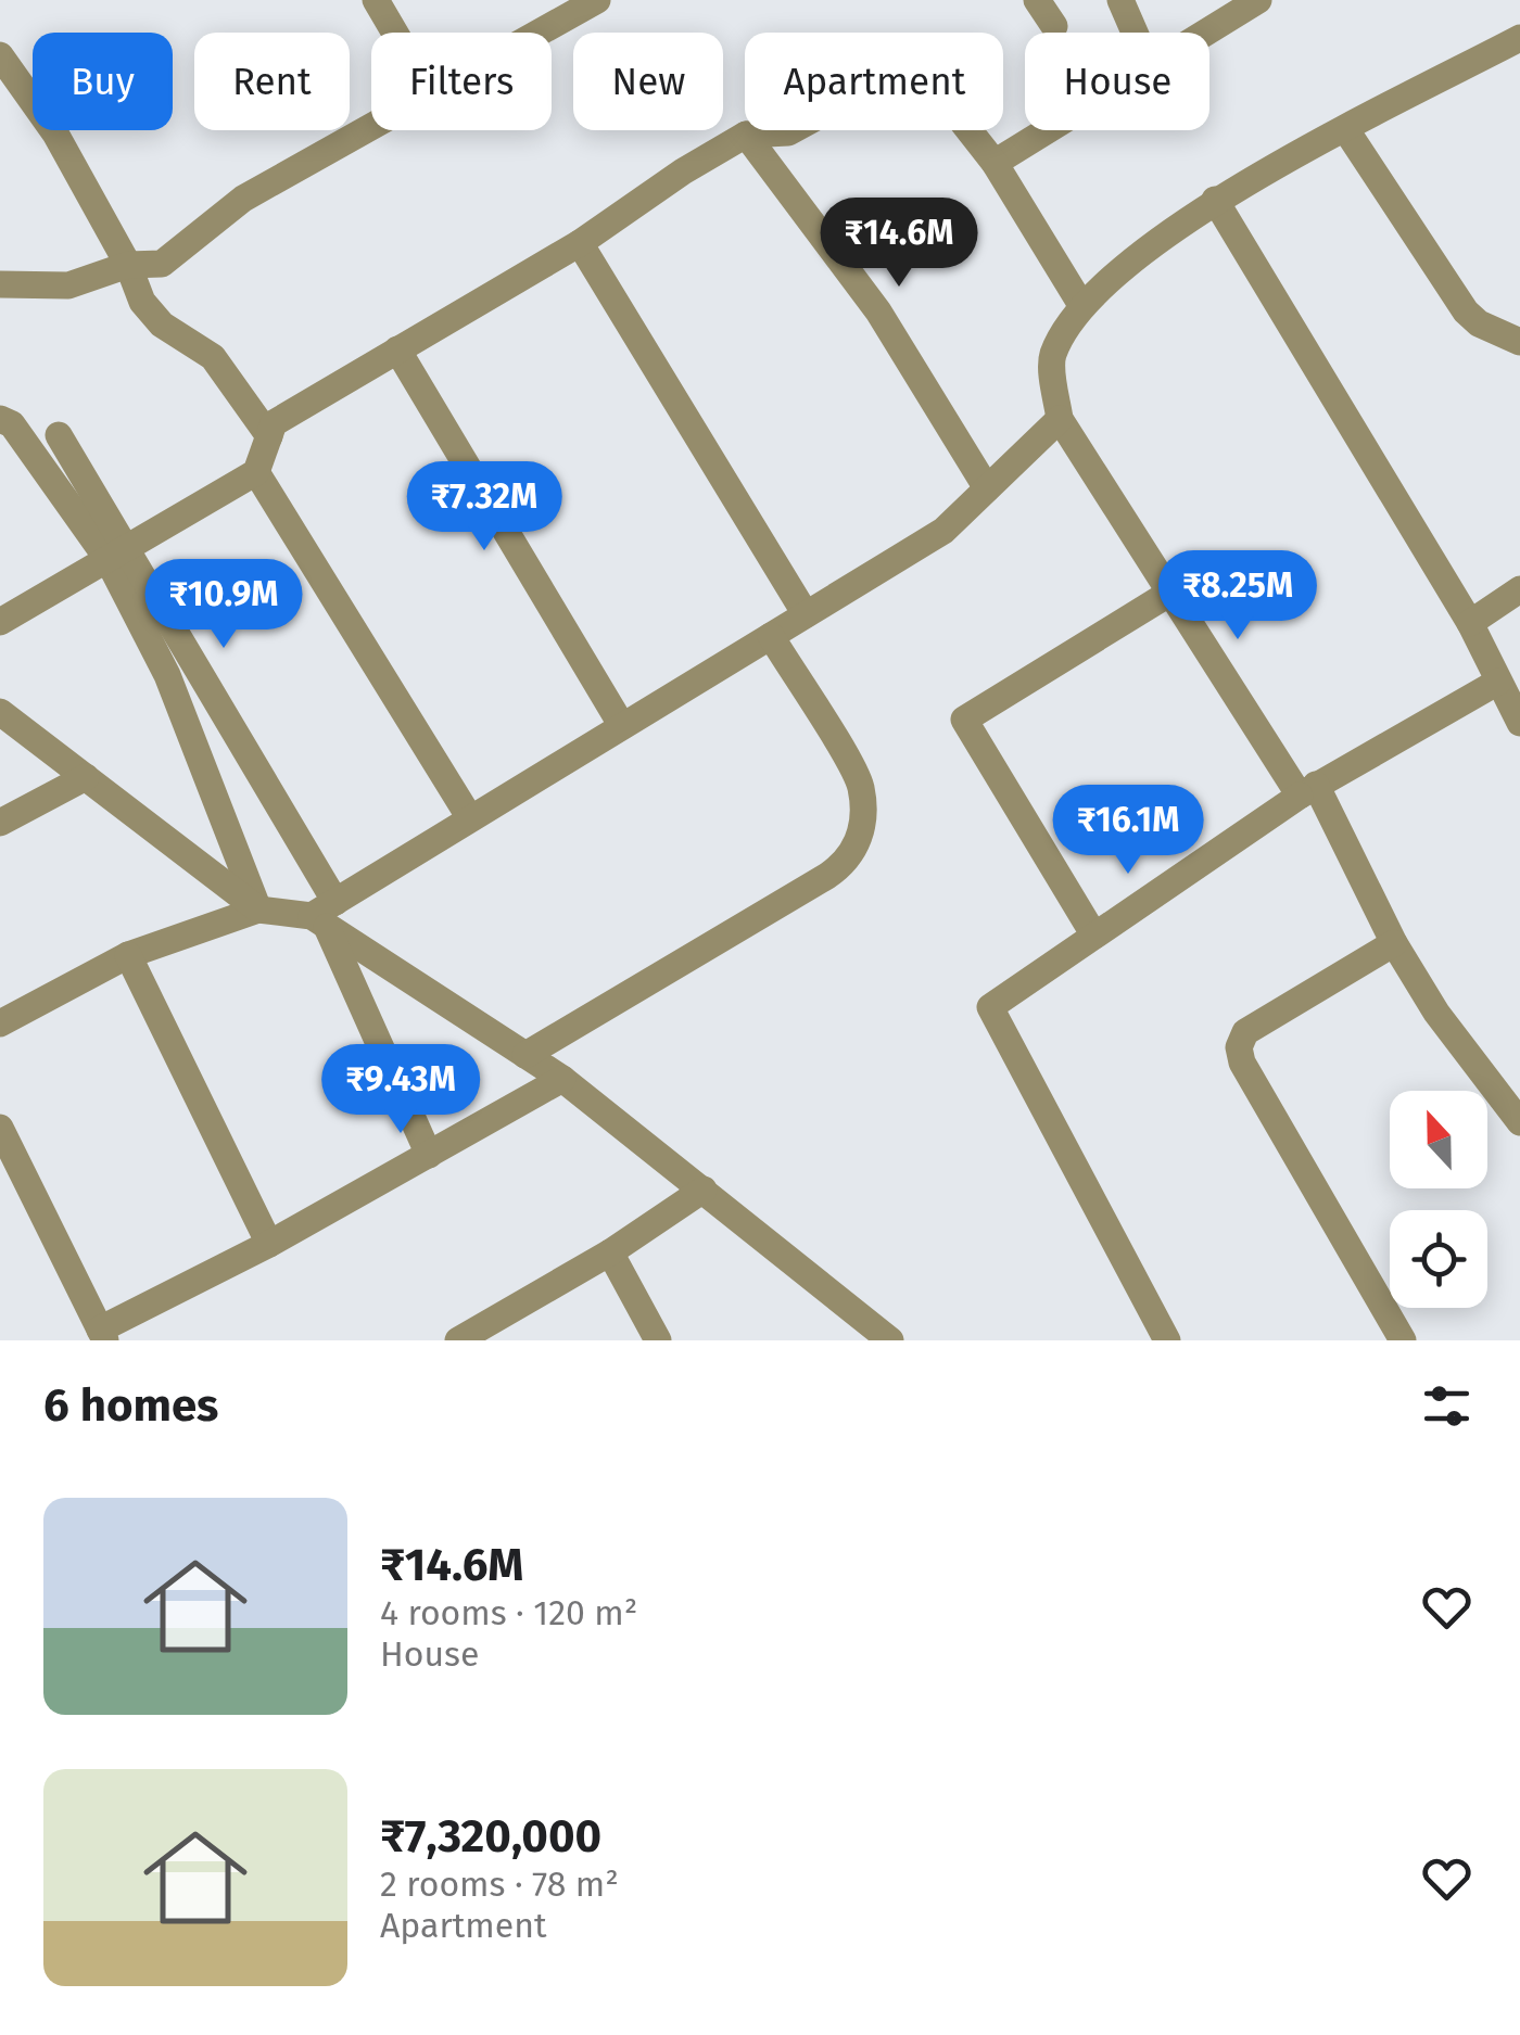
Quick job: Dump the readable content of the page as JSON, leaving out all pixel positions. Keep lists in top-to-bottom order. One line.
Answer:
{"north":"top","page":{"chip":["Buy","Rent","Filters","New","Apartment","House"],"price":["₹14.6M","₹7.32M","₹8.25M","₹10.9M","₹16.1M","₹9.43M"],"heading":"6 homes","list":[{"name":"₹14.6M","note":"4 rooms · 120 m² · House"},{"name":"₹7,320,000","note":"2 rooms · 78 m² · Apartment"}]}}
